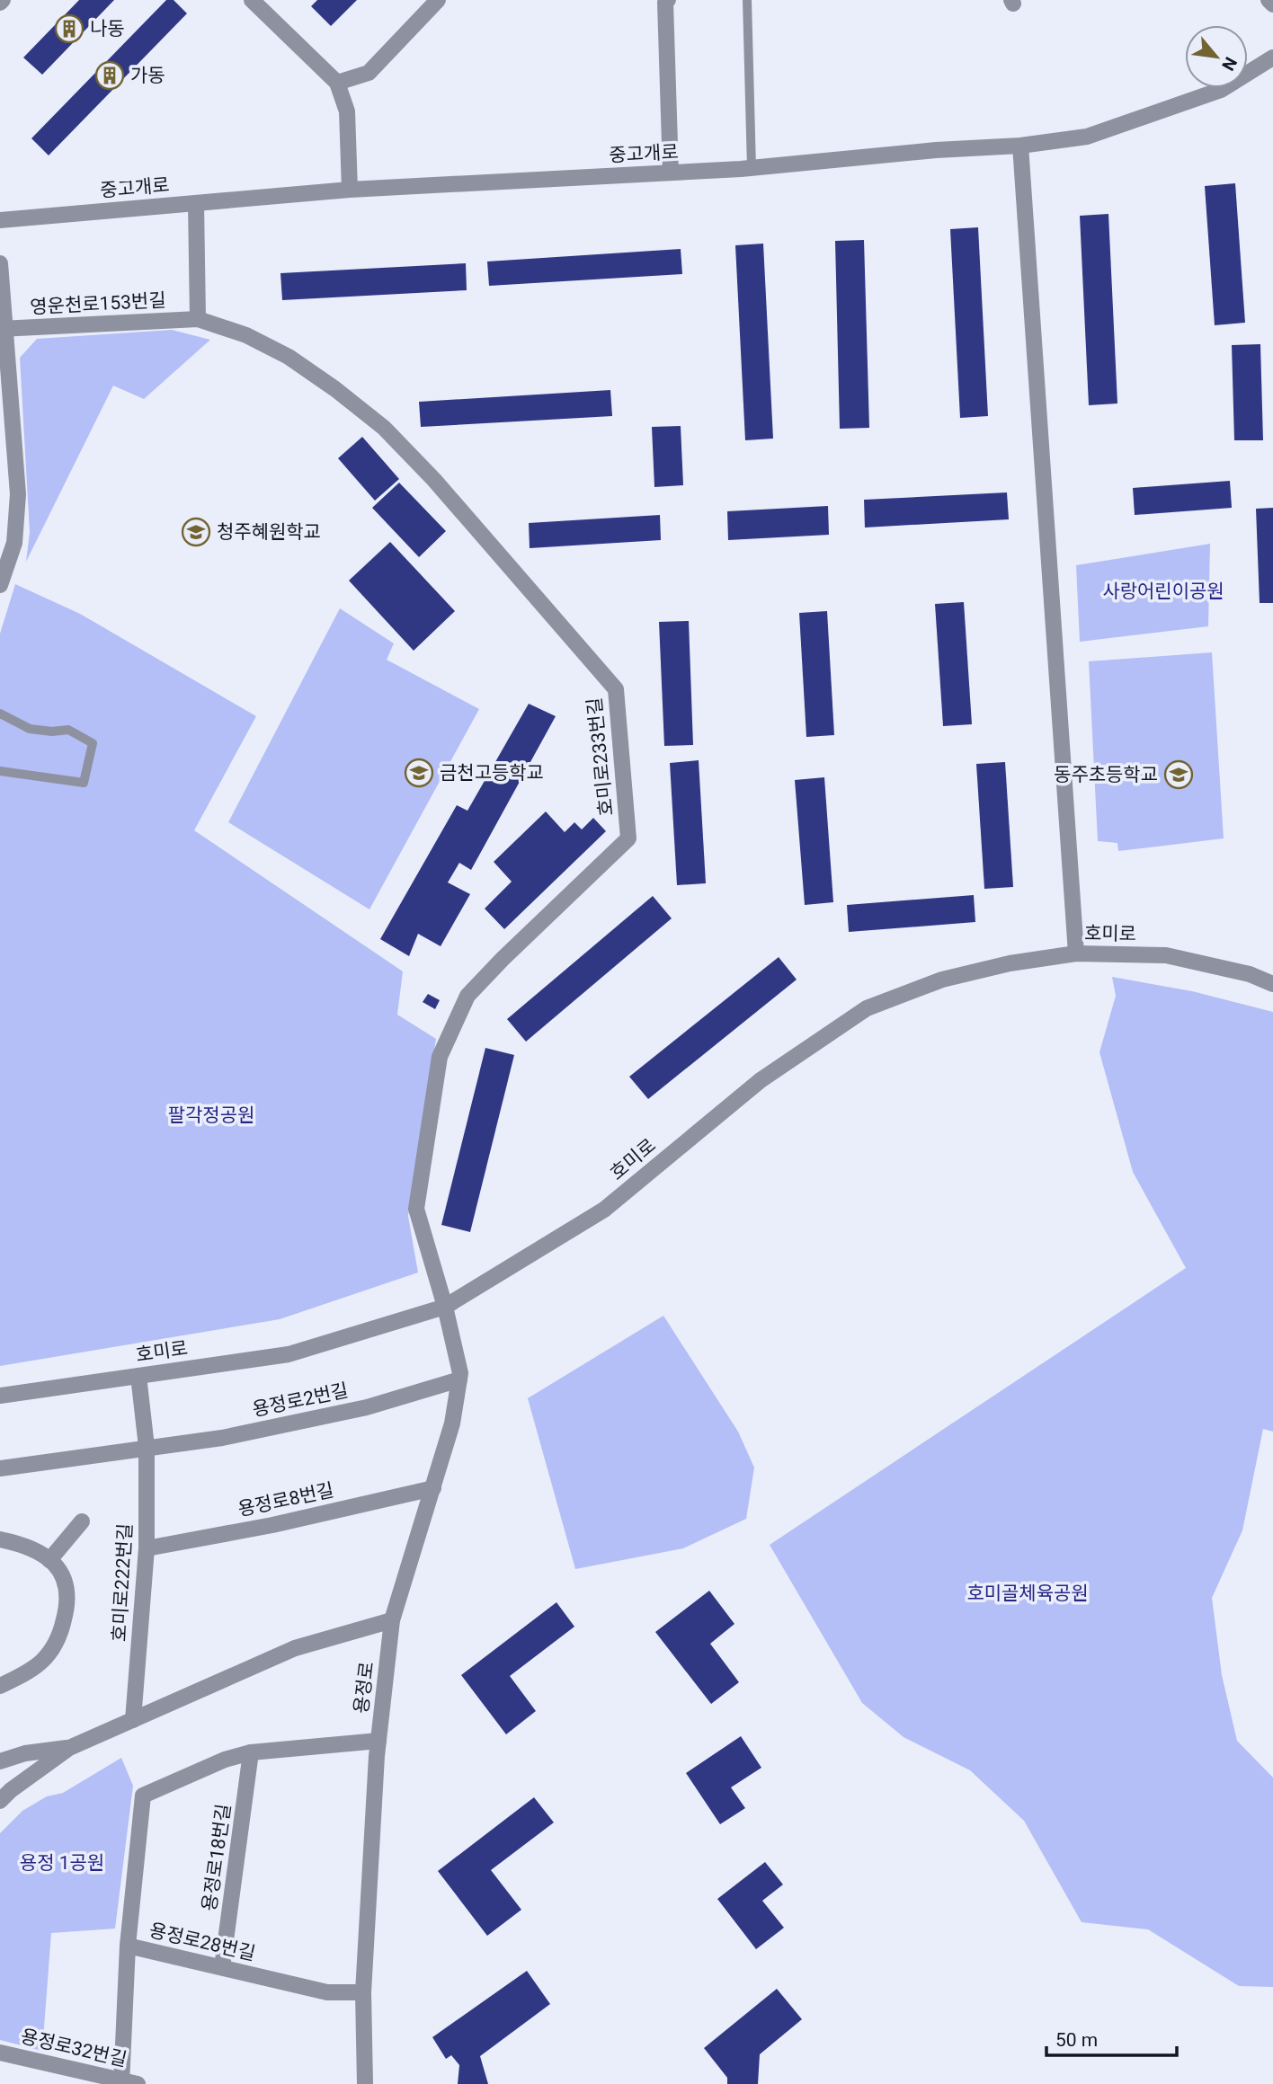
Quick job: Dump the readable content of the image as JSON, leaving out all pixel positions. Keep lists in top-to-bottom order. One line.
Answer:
{"streets":{"street":["중고개로","영운천로153번길","호미로233번길","호미로","용정로2번길","용정로8번길","호미로222번길","용정로","용정로18번길","용정로28번길","용정로32번길"]},"crossings":[["영운천로153번길","호미로233번길"],["호미로233번길","호미로"],["호미로233번길","용정로"],["호미로","호미로222번길"],["호미로","용정로"],["용정로2번길","호미로222번길"],["용정로2번길","용정로"],["용정로8번길","호미로222번길"],["용정로8번길","용정로"],["용정로","용정로28번길"],["용정로18번길","용정로28번길"],["용정로28번길","용정로32번길"]],"parks":["사랑어린이공원","팔각정공원","호미골체육공원","용정 1공원"],"places":{"building":["나동","가동"],"school or university":["청주혜원학교","금천고등학교","동주초등학교"]},"scale_bar":"50 m","north":"bottom right"}
